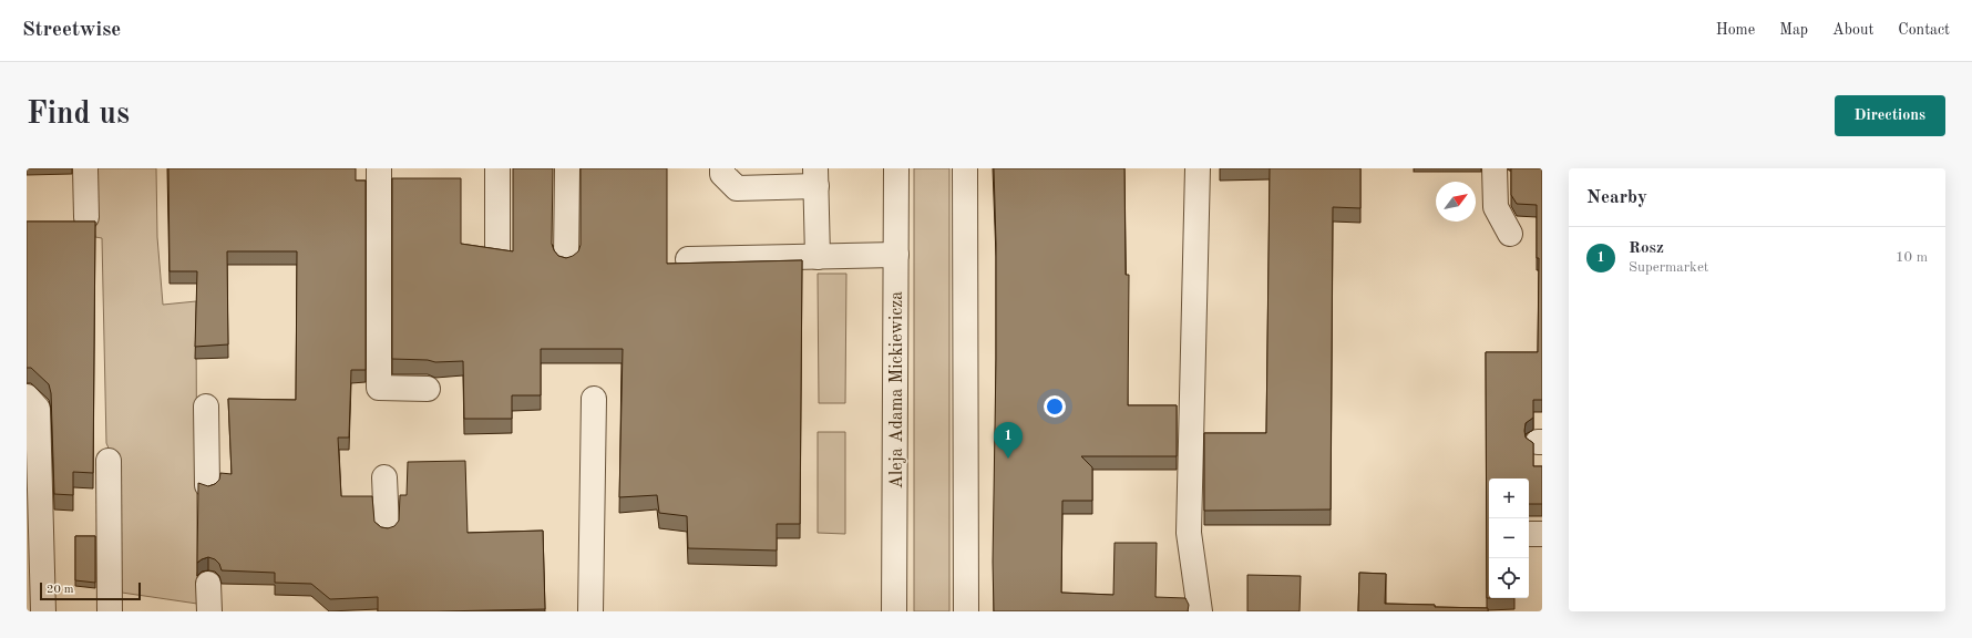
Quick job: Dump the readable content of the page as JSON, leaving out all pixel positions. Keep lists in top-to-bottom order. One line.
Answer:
{"streets":{"street":["Aleja Adama Mickiewicza"]},"scale_bar":"20 m","north":"top right","page":{"header":"Streetwise","nav":["Home","Map","About","Contact"],"buttons":"Directions","title":"Find us","heading":"Nearby","list":[{"mark":"1","name":"Rosz","note":"Supermarket","value":"10 m"}],"pins":"1","map_buttons":["+","−"],"scale":"20 m"}}
